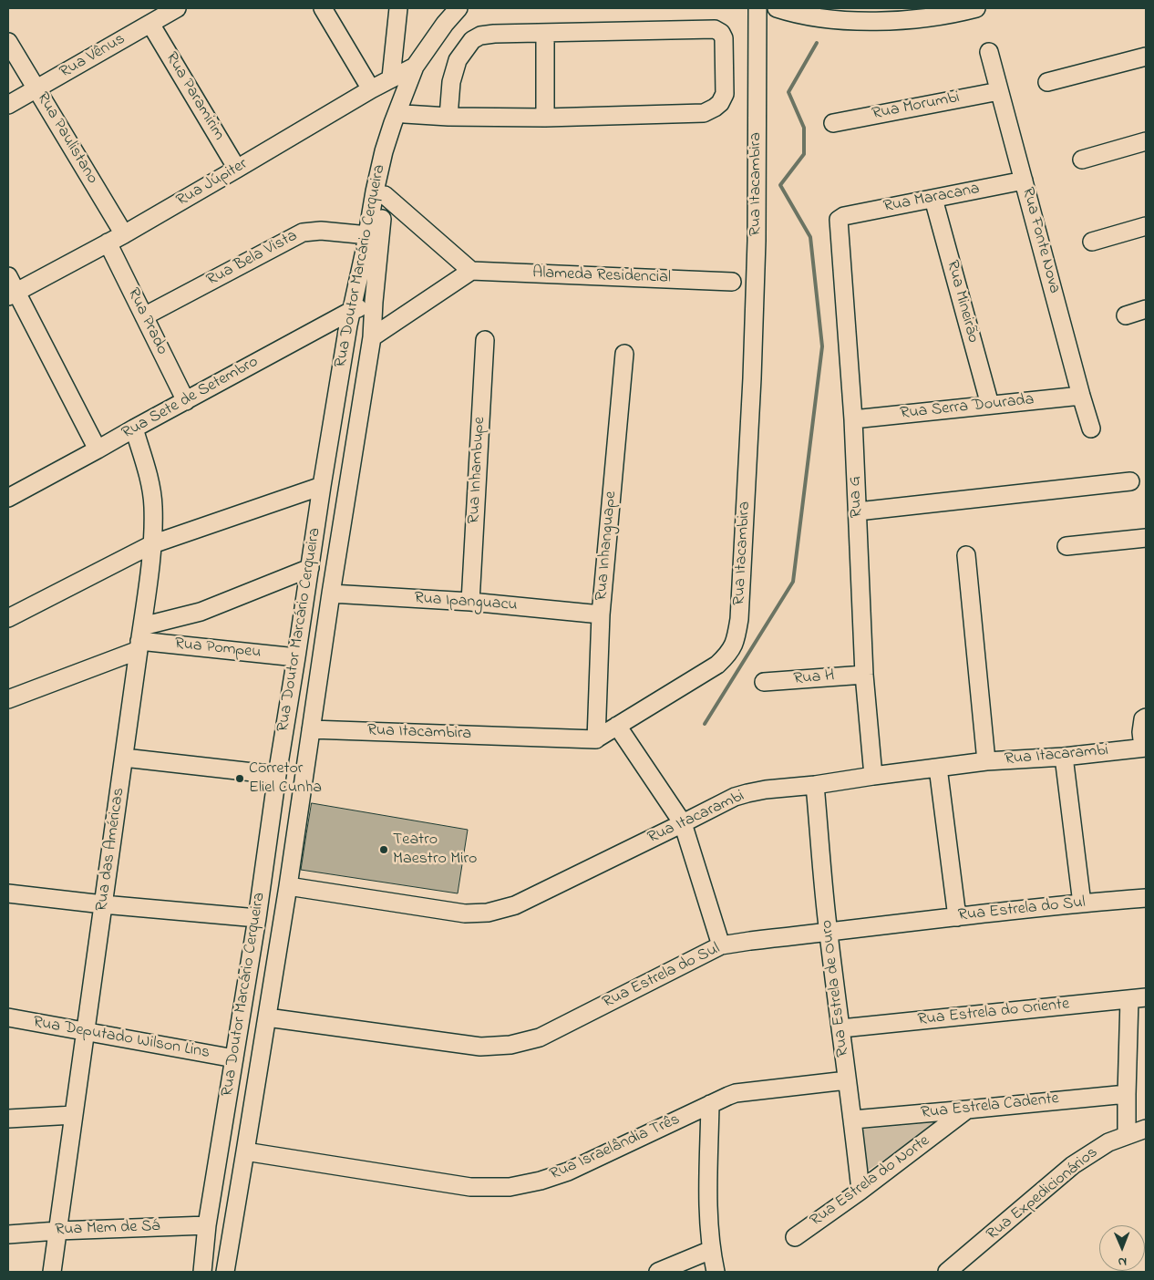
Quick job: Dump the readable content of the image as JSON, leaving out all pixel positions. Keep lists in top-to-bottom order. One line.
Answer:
{"streets":{"street":["Rua Vênus","Rua Paramirim","Rua Morumbi","Rua Paulistano","Rua Júpiter","Rua Itacambira","Rua Maracana","Rua Fonte Nova","Rua Bela Vista","Rua Doutor Marcário Cerqueira","Alameda Residencial","Rua Mineirão","Rua Prado","Rua Sete de Setembro","Rua Serra Dourada","Rua Inhambupe","Rua G","Rua Inhanguape","Rua Ipanguacu","Rua Pompeu","Rua H","Rua Itacarambi","Rua das Américas","Rua Estrela do Sul","Rua Estrela de Ouro","Rua Estrela do Oriente","Rua Deputado Wilson Lins","Rua Estrela Cadente","Rua Israelândia Três","Rua Estrela do Norte","Rua Expedicionários","Rua Mem de Sá"]},"crossings":[["Rua Vênus","Rua Paramirim"],["Rua Vênus","Rua Paulistano"],["Rua Paramirim","Rua Júpiter"],["Rua Morumbi","Rua Fonte Nova"],["Rua Paulistano","Rua Júpiter"],["Rua Júpiter","Rua Doutor Marcário Cerqueira"],["Rua Júpiter","Rua Prado"],["Rua Itacambira","Rua Doutor Marcário Cerqueira"],["Rua Itacambira","Rua Inhanguape"],["Rua Maracana","Rua Fonte Nova"],["Rua Maracana","Rua Mineirão"],["Rua Maracana","Rua G"],["Rua Fonte Nova","Rua Serra Dourada"],["Rua Bela Vista","Rua Doutor Marcário Cerqueira"],["Rua Bela Vista","Rua Prado"],["Rua Doutor Marcário Cerqueira","Rua Sete de Setembro"],["Rua Doutor Marcário Cerqueira","Rua Ipanguacu"],["Rua Doutor Marcário Cerqueira","Rua Pompeu"],["Rua Doutor Marcário Cerqueira","Rua Itacarambi"],["Rua Doutor Marcário Cerqueira","Rua Estrela do Sul"],["Rua Doutor Marcário Cerqueira","Rua Deputado Wilson Lins"],["Rua Doutor Marcário Cerqueira","Rua Israelândia Três"],["Rua Doutor Marcário Cerqueira","Rua Mem de Sá"],["Rua Mineirão","Rua Serra Dourada"],["Rua Prado","Rua Sete de Setembro"],["Rua Sete de Setembro","Rua das Américas"],["Rua Serra Dourada","Rua G"],["Rua Inhambupe","Rua Ipanguacu"],["Rua G","Rua H"],["Rua G","Rua Itacarambi"],["Rua Inhanguape","Rua Ipanguacu"],["Rua Pompeu","Rua das Américas"],["Rua Itacarambi","Rua Estrela de Ouro"],["Rua das Américas","Rua Deputado Wilson Lins"],["Rua das Américas","Rua Mem de Sá"],["Rua Estrela do Sul","Rua Estrela de Ouro"],["Rua Estrela de Ouro","Rua Estrela do Oriente"],["Rua Estrela de Ouro","Rua Estrela Cadente"],["Rua Estrela de Ouro","Rua Israelândia Três"],["Rua Estrela de Ouro","Rua Estrela do Norte"],["Rua Estrela Cadente","Rua Estrela do Norte"]],"places":["Corretor Eliel Cunha","Teatro Maestro Miro"],"north":"bottom"}
